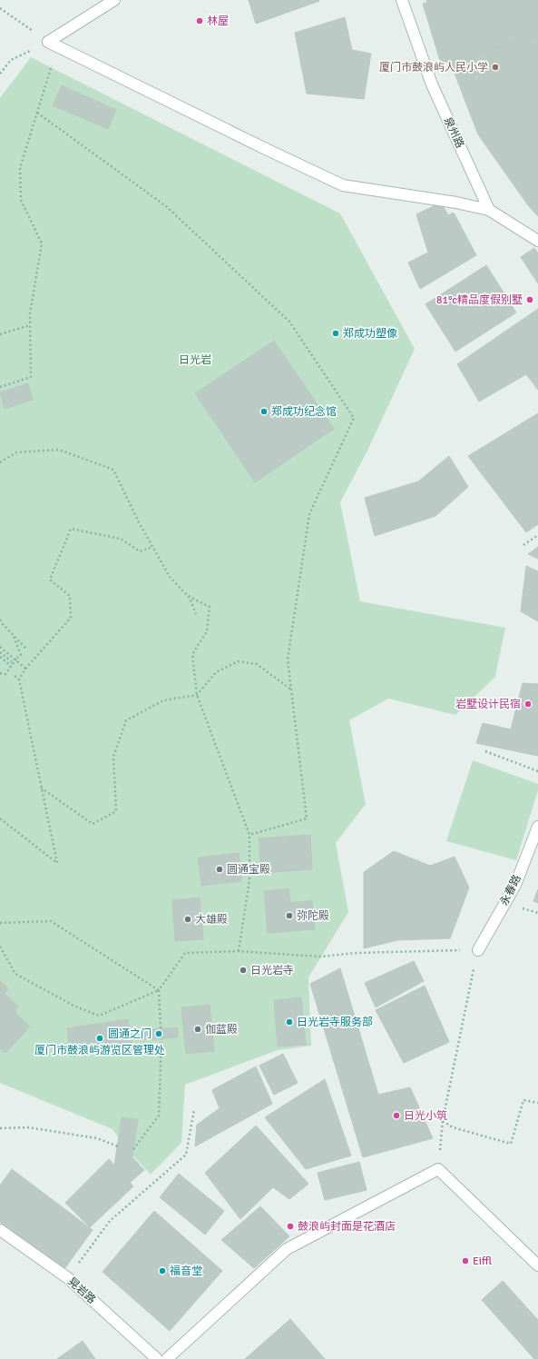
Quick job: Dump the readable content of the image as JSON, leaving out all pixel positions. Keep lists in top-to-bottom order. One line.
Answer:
{"streets":{"street":["泉州路","永春路","晃岩路"]},"parks":["日光岩"],"places":["林屋","厦门市鼓浪屿人民小学","81°c精品度假别墅","郑成功塑像","郑成功纪念馆","岩墅设计民宿","圆通宝殿","弥陀殿","大雄殿","日光岩寺","日光岩寺服务部","伽蓝殿","圆通之门","厦门市鼓浪屿游览区管理处","日光小筑","鼓浪屿封面是花酒店","Eiffl","福音堂"]}
